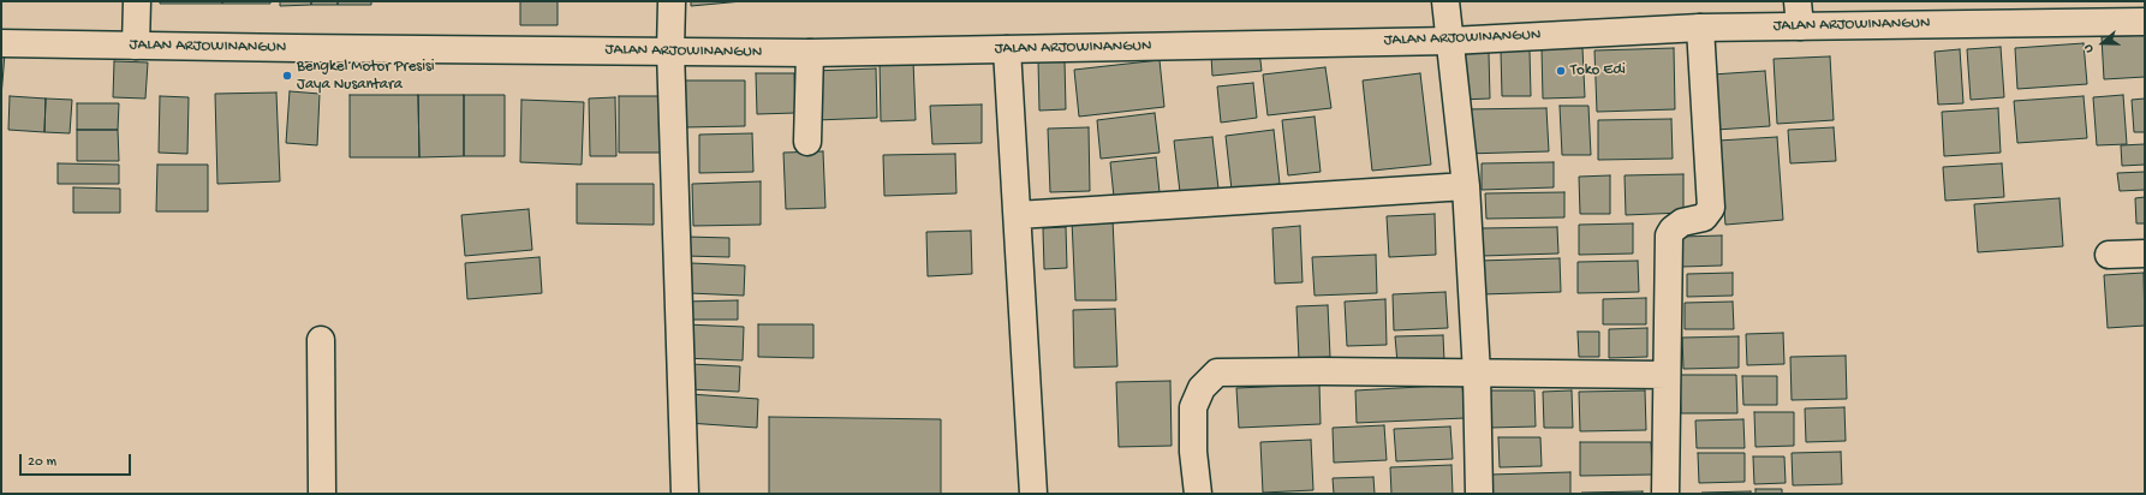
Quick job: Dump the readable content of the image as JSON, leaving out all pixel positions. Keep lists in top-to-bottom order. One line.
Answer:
{"streets":{"street":["JALAN ARJOWINANGUN"]},"places":["Toko Edi","Bengkel Motor Presisi Jaya Nusantara"],"scale_bar":"20 m","north":"left"}
